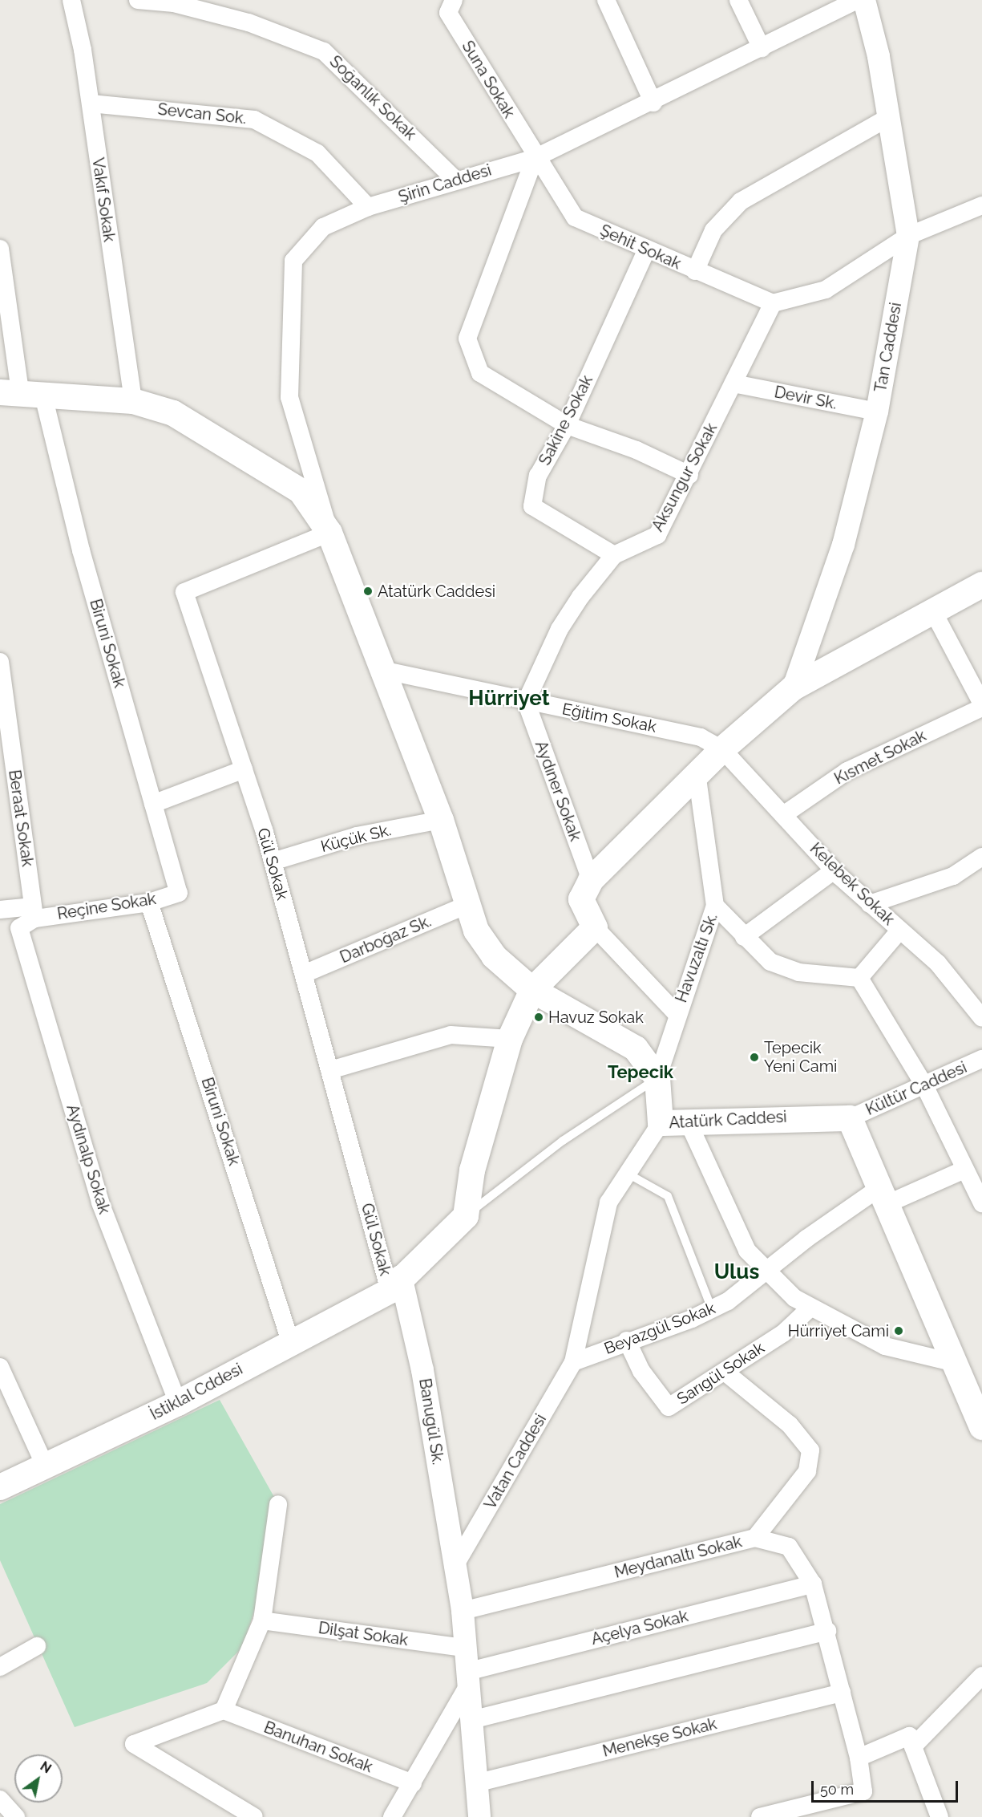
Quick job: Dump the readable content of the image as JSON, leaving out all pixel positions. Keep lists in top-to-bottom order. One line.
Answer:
{"streets":{"main road":["Atatürk Caddesi","İstiklal Cddesi"],"street":["Suna Sokak","Soğanlık Sokak","Sevcan Sok.","Şirin Caddesi","Vakıf Sokak","Şehit Sokak","Tan Caddesi","Devir Sk.","Sakine Sokak","Aksungur Sokak","Biruni Sokak","Eğitim Sokak","Kısmet Sokak","Aydıner Sokak","Beraat Sokak","Küçük Sk.","Gül Sokak","Kelebek Sokak","Reçine Sokak","Darboğaz Sk.","Havuzaltı Sk.","Kültür Caddesi","Aydınalp Sokak","Beyazgül Sokak","Sarıgül Sokak","Banugül Sk.","Vatan Caddesi","Meydanaltı Sokak","Açelya Sokak","Dilşat Sokak","Menekşe Sokak","Banuhan Sokak"]},"crossings":[["Suna Sokak","Şirin Caddesi"],["Suna Sokak","Şehit Sokak"],["Soğanlık Sokak","Şirin Caddesi"],["Sevcan Sok.","Şirin Caddesi"],["Sevcan Sok.","Vakıf Sokak"],["Şirin Caddesi","Şehit Sokak"],["Şirin Caddesi","Gül Sokak"],["Şehit Sokak","Sakine Sokak"],["Şehit Sokak","Aksungur Sokak"],["Tan Caddesi","Devir Sk."],["Devir Sk.","Aksungur Sokak"],["Sakine Sokak","Aksungur Sokak"],["Aksungur Sokak","Eğitim Sokak"],["Aksungur Sokak","Aydıner Sokak"],["Biruni Sokak","Reçine Sokak"],["Biruni Sokak","İstiklal Cddesi"],["Eğitim Sokak","Aydıner Sokak"],["Eğitim Sokak","Kelebek Sokak"],["Kısmet Sokak","Kelebek Sokak"],["Beraat Sokak","Reçine Sokak"],["Beraat Sokak","Aydınalp Sokak"],["Küçük Sk.","Gül Sokak"],["Gül Sokak","Darboğaz Sk."],["Gül Sokak","İstiklal Cddesi"],["Gül Sokak","Banugül Sk."],["Reçine Sokak","Aydınalp Sokak"],["Havuzaltı Sk.","Atatürk Caddesi"],["Kültür Caddesi","Atatürk Caddesi"],["Atatürk Caddesi","Vatan Caddesi"],["Aydınalp Sokak","İstiklal Cddesi"],["Beyazgül Sokak","Sarıgül Sokak"],["Beyazgül Sokak","Vatan Caddesi"],["İstiklal Cddesi","Banugül Sk."],["Banugül Sk.","Vatan Caddesi"],["Meydanaltı Sokak","Açelya Sokak"],["Meydanaltı Sokak","Menekşe Sokak"]],"districts":["Hürriyet","Tepecik","Ulus"],"places":["Atatürk Caddesi","Havuz Sokak","Tepecik Yeni Cami","Hürriyet Cami"],"scale_bar":"50 m","north":"top right"}
